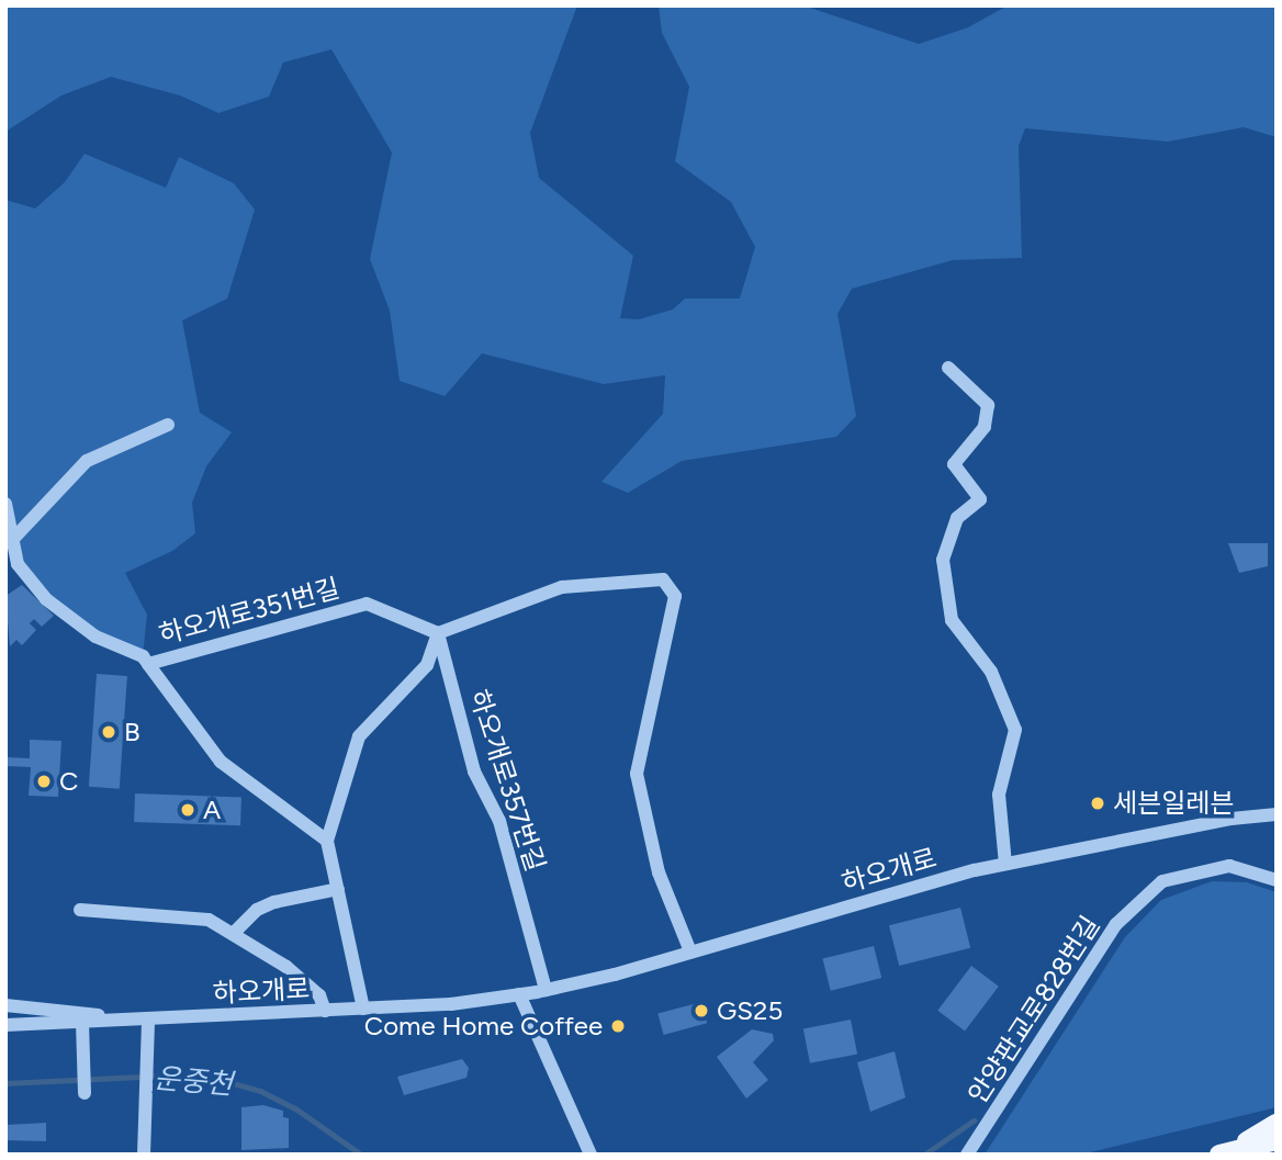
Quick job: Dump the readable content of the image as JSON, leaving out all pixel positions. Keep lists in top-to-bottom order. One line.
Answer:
{"streets":{"street":["하오개로351번길","하오개로357번길","하오개로","안양판교로828번길"]},"crossings":[["하오개로351번길","하오개로357번길"],["하오개로357번길","하오개로"]],"water":["운중천"],"places":["B","C","세븐일레븐","A","GS25","Come Home Coffee"]}
